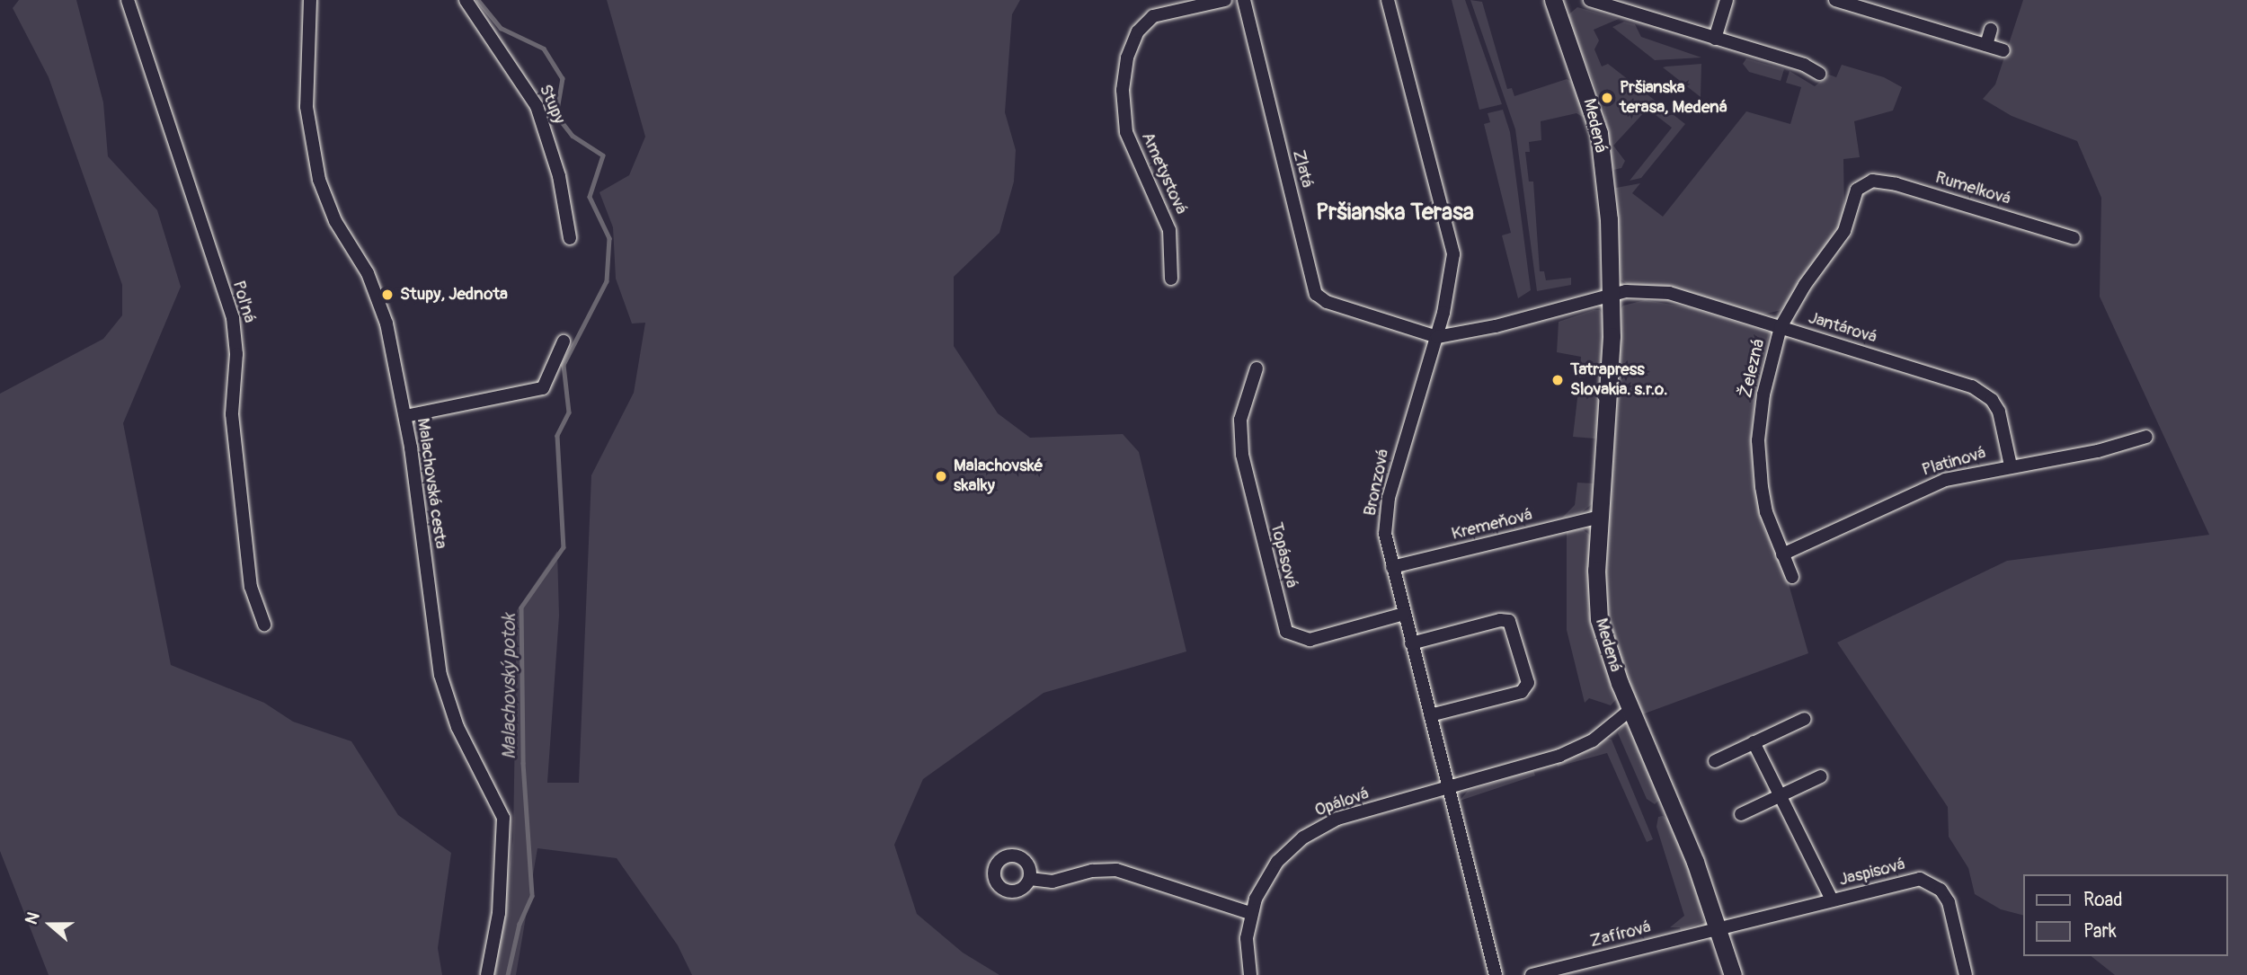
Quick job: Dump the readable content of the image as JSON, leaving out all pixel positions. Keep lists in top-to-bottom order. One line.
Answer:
{"streets":{"street":["Stupy","Medená","Zlatá","Ametystová","Rumelková","Poľná","Jantárová","Železná","Platinová","Bronzová","Malachovská cesta","Kremeňová","Topásová","Opálová","Jaspisová","Zafírová"]},"crossings":[["Medená","Jantárová"],["Medená","Kremeňová"],["Medená","Jaspisová"],["Medená","Zafírová"],["Zlatá","Bronzová"],["Rumelková","Železná"],["Jantárová","Železná"],["Jantárová","Platinová"],["Železná","Platinová"],["Bronzová","Kremeňová"],["Bronzová","Topásová"],["Bronzová","Opálová"],["Jaspisová","Zafírová"]],"districts":["Pršianska Terasa"],"water":["Malachovský potok"],"places":["Pršianska terasa, Medená","Stupy, Jednota","Tatrapress Slovakia. s.r.o.","Malachovské skalky"],"legend":["Road","Park"],"north":"left"}
